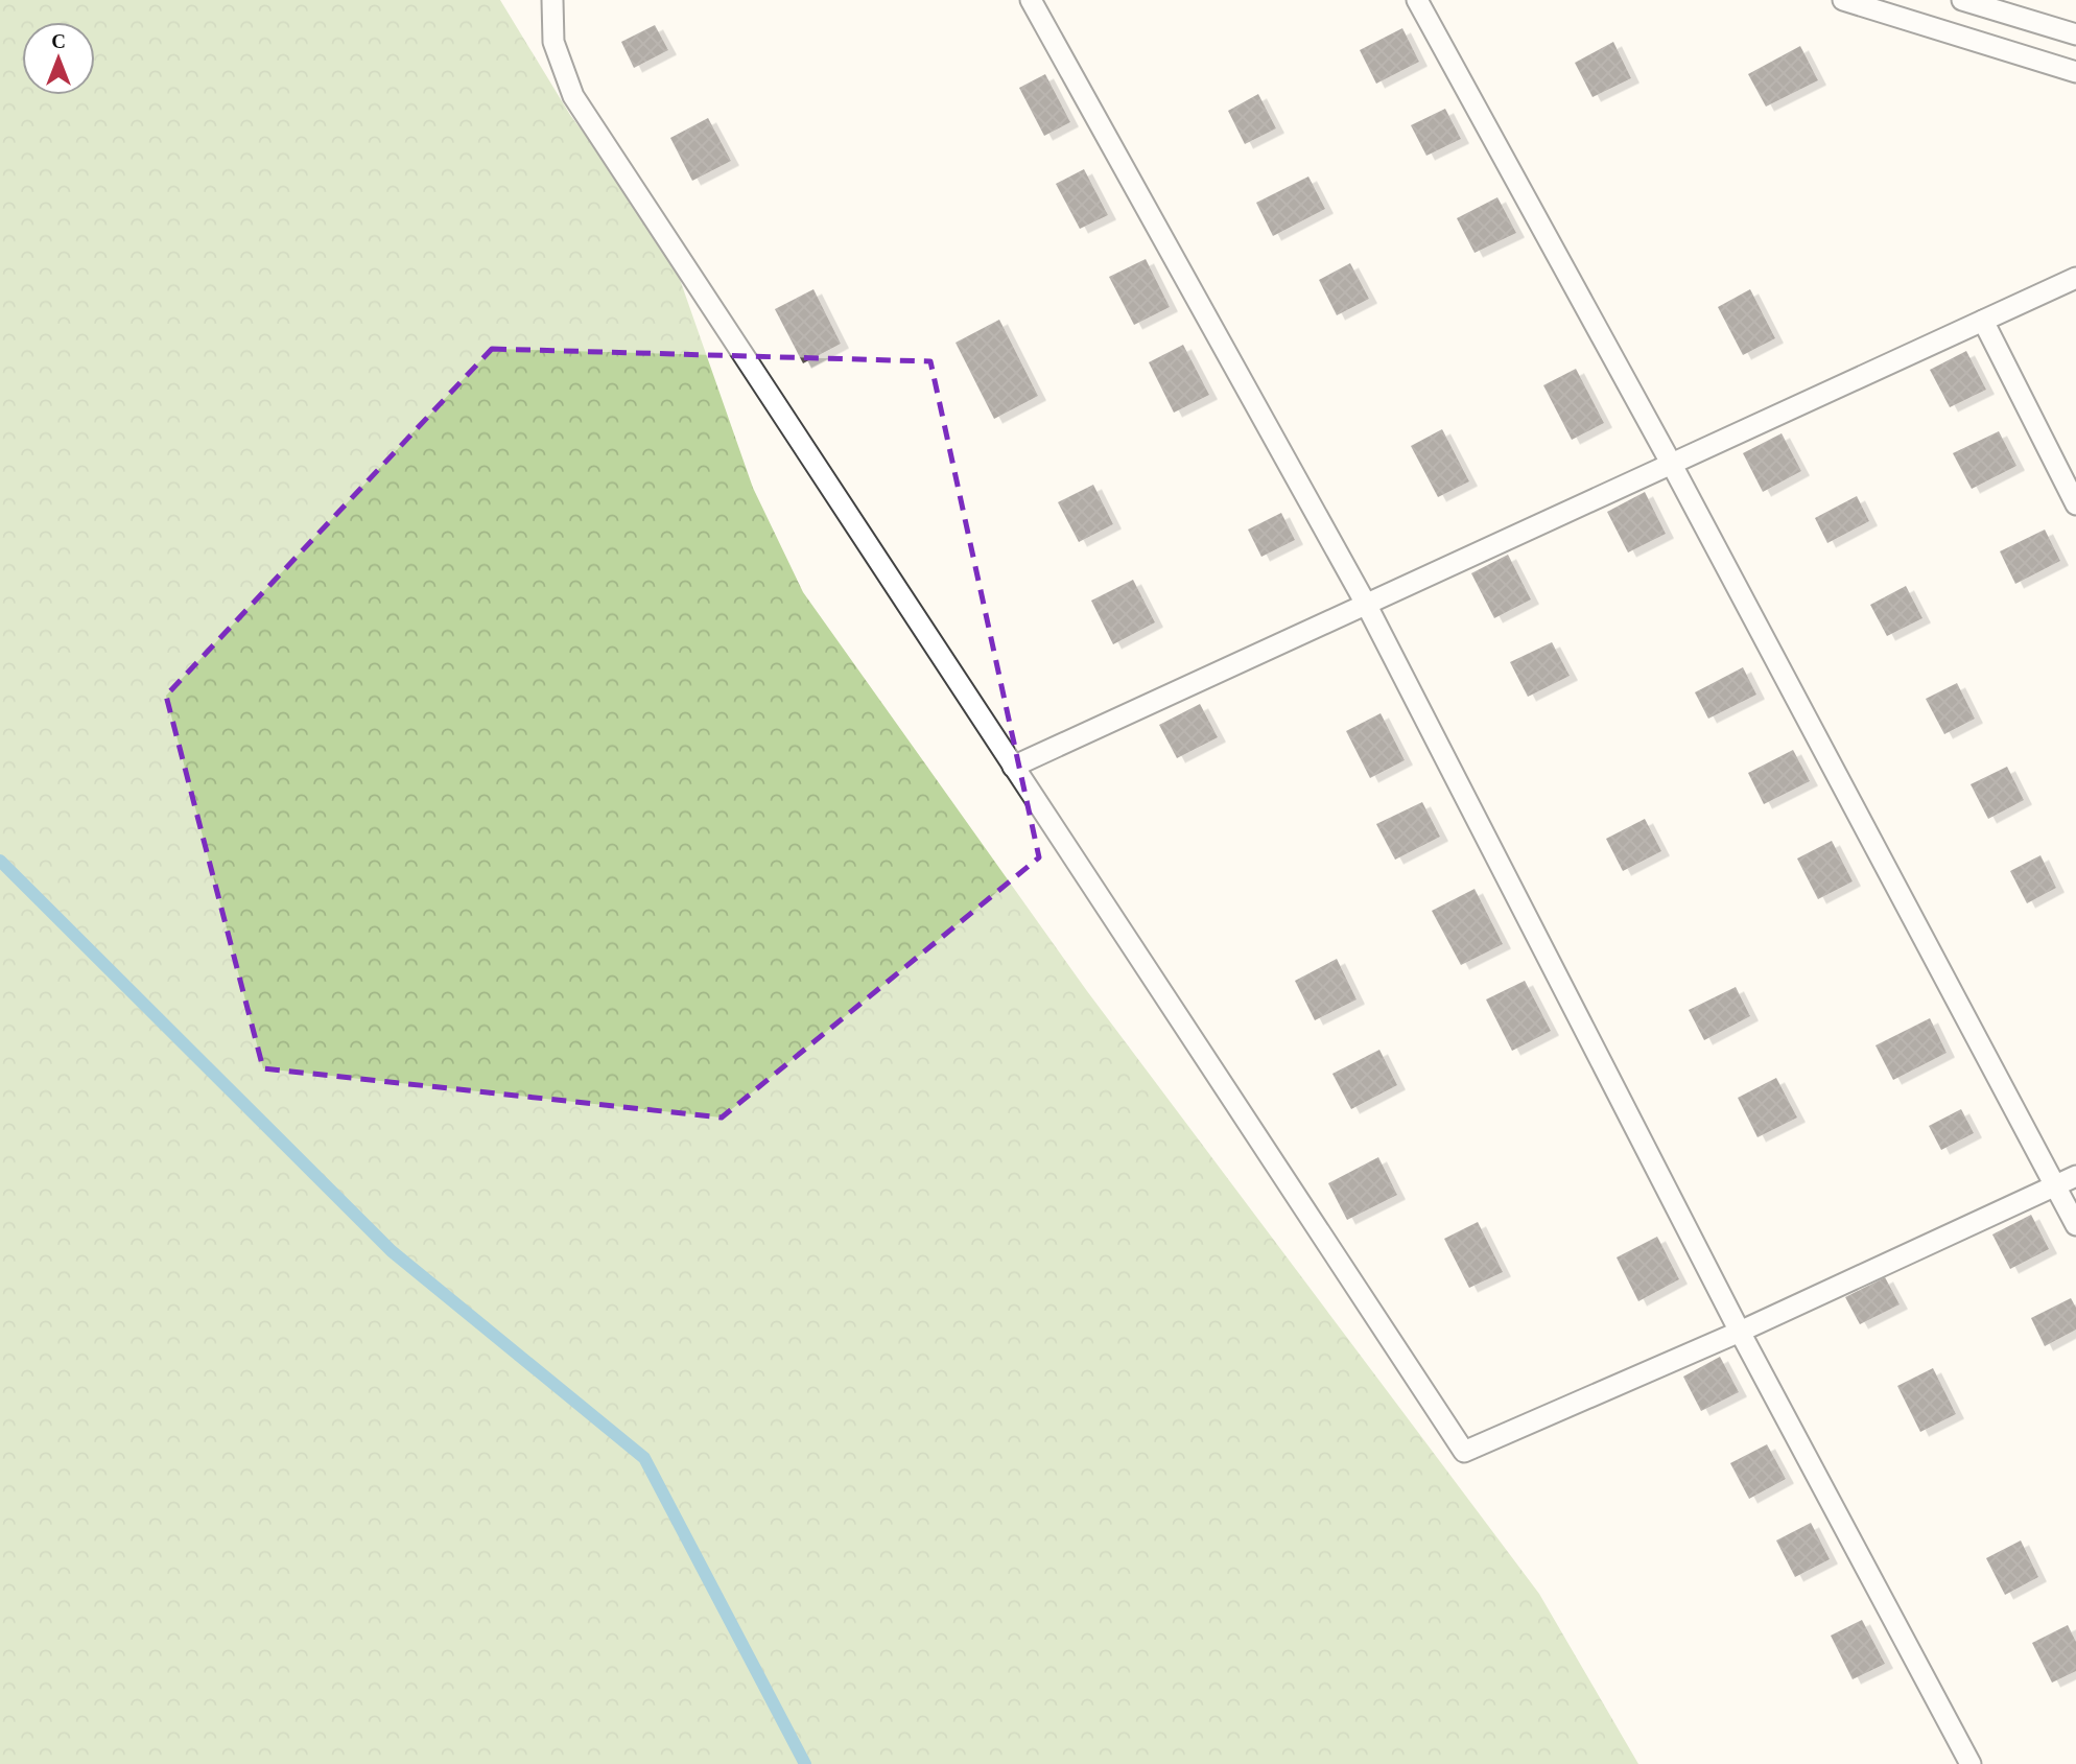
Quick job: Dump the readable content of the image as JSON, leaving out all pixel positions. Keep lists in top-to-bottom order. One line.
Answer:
{"north":"top"}
